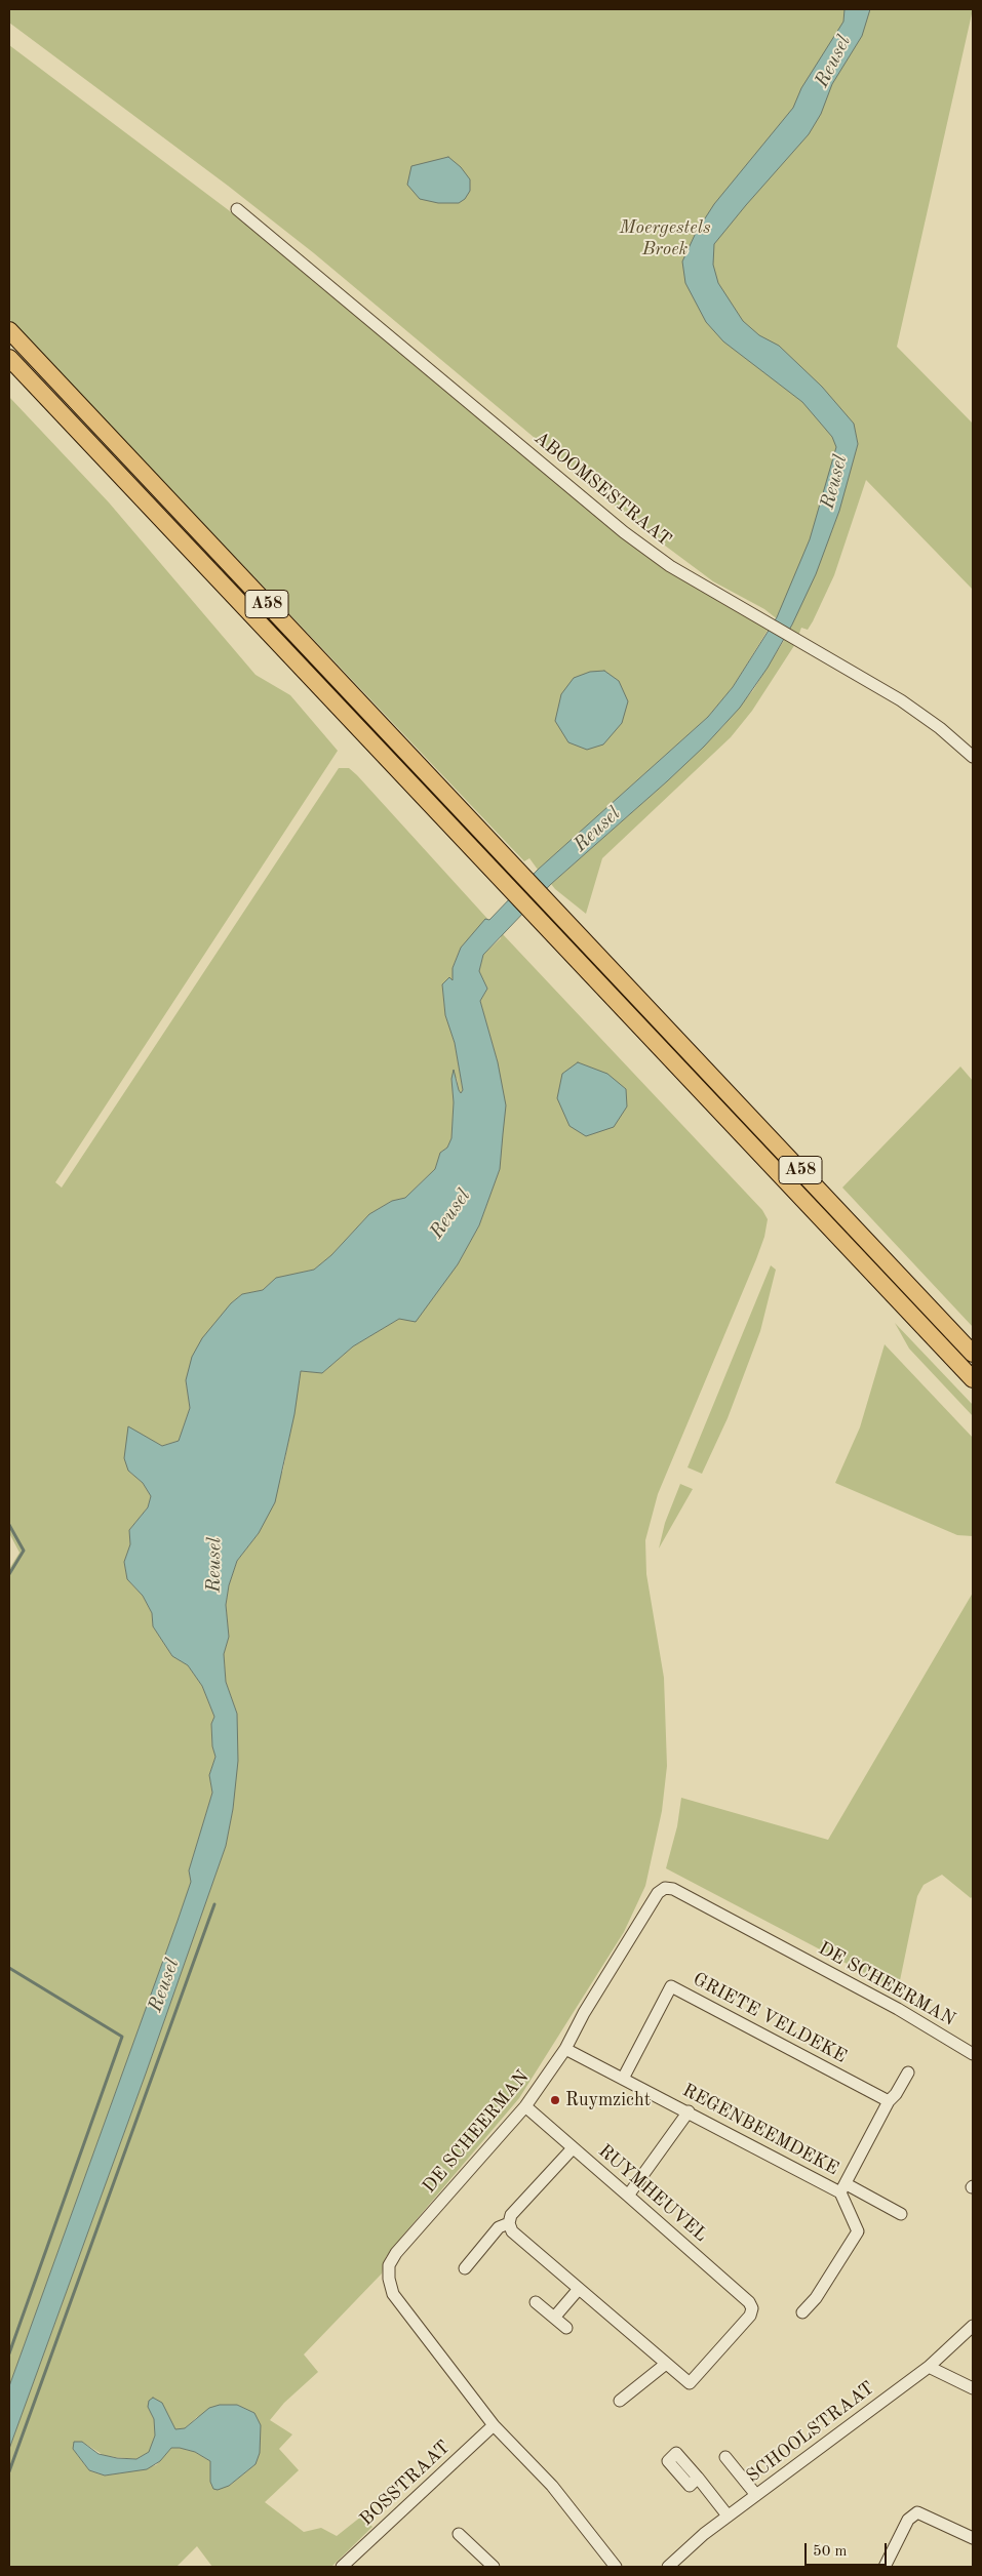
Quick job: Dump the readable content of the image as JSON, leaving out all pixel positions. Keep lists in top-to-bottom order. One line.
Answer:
{"streets":{"highway":["A58"],"street":["ABOOMSESTRAAT","DE SCHEERMAN","GRIETE VELDEKE","REGENBEEMDEKE","RUYMHEUVEL","SCHOOLSTRAAT","BOSSTRAAT"]},"crossings":[["DE SCHEERMAN","REGENBEEMDEKE"],["DE SCHEERMAN","RUYMHEUVEL"],["DE SCHEERMAN","BOSSTRAAT"],["GRIETE VELDEKE","REGENBEEMDEKE"]],"water":["Reusel"],"parks":["Moergestels Broek"],"places":["Ruymzicht"],"scale_bar":"50 m"}
